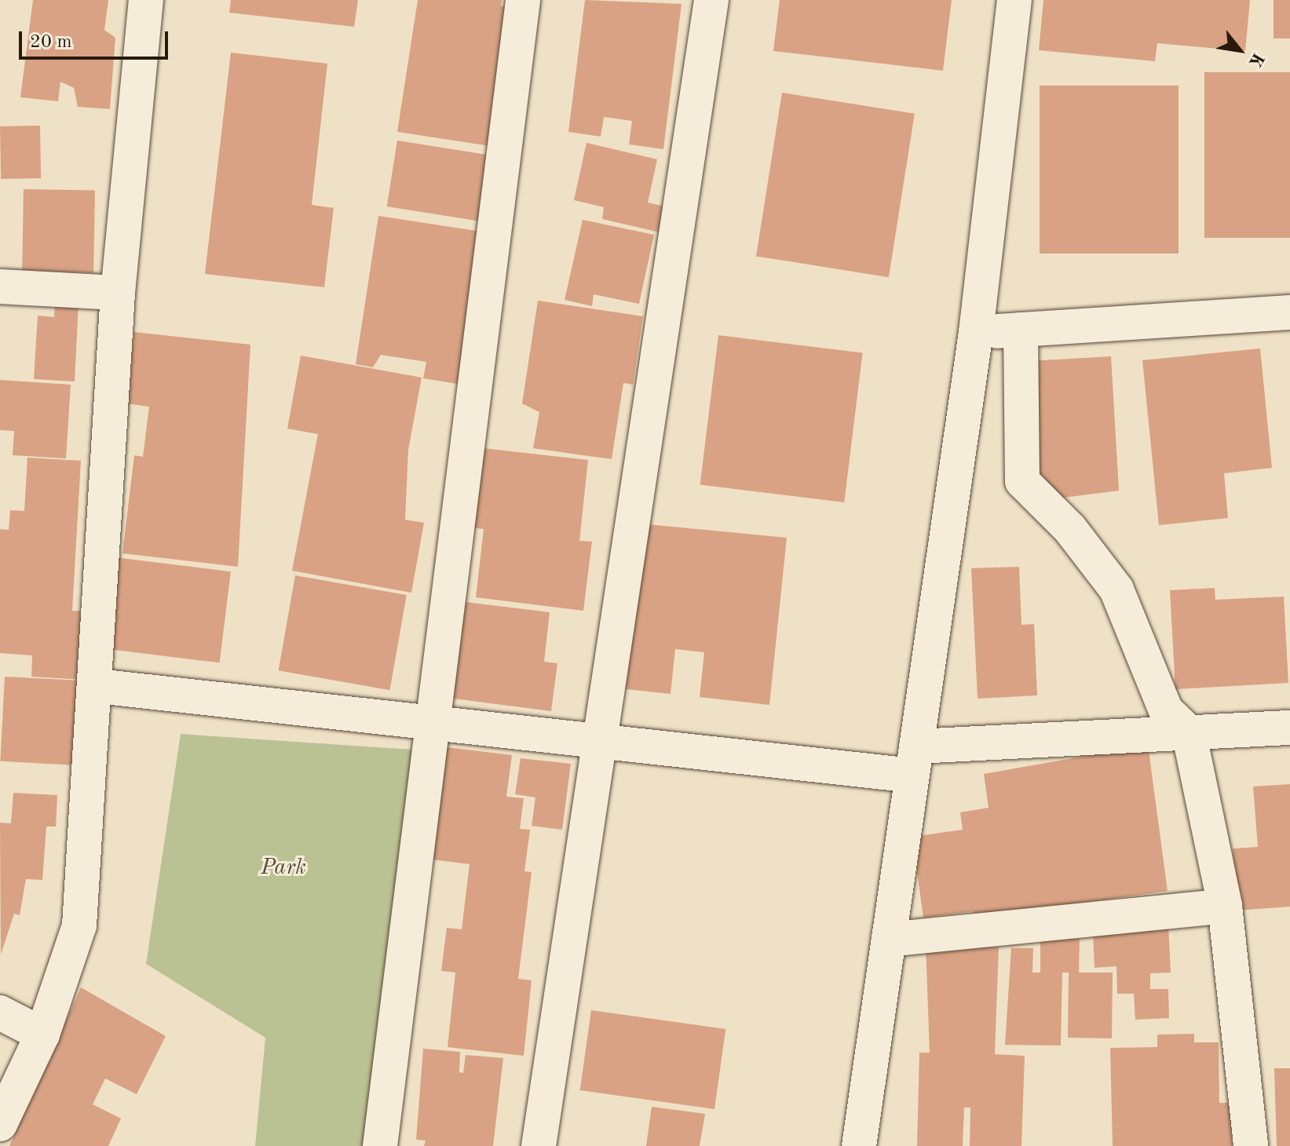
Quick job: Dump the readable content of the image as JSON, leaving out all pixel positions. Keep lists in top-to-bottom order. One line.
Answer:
{"parks":["Park"],"scale_bar":"20 m","north":"bottom right"}
